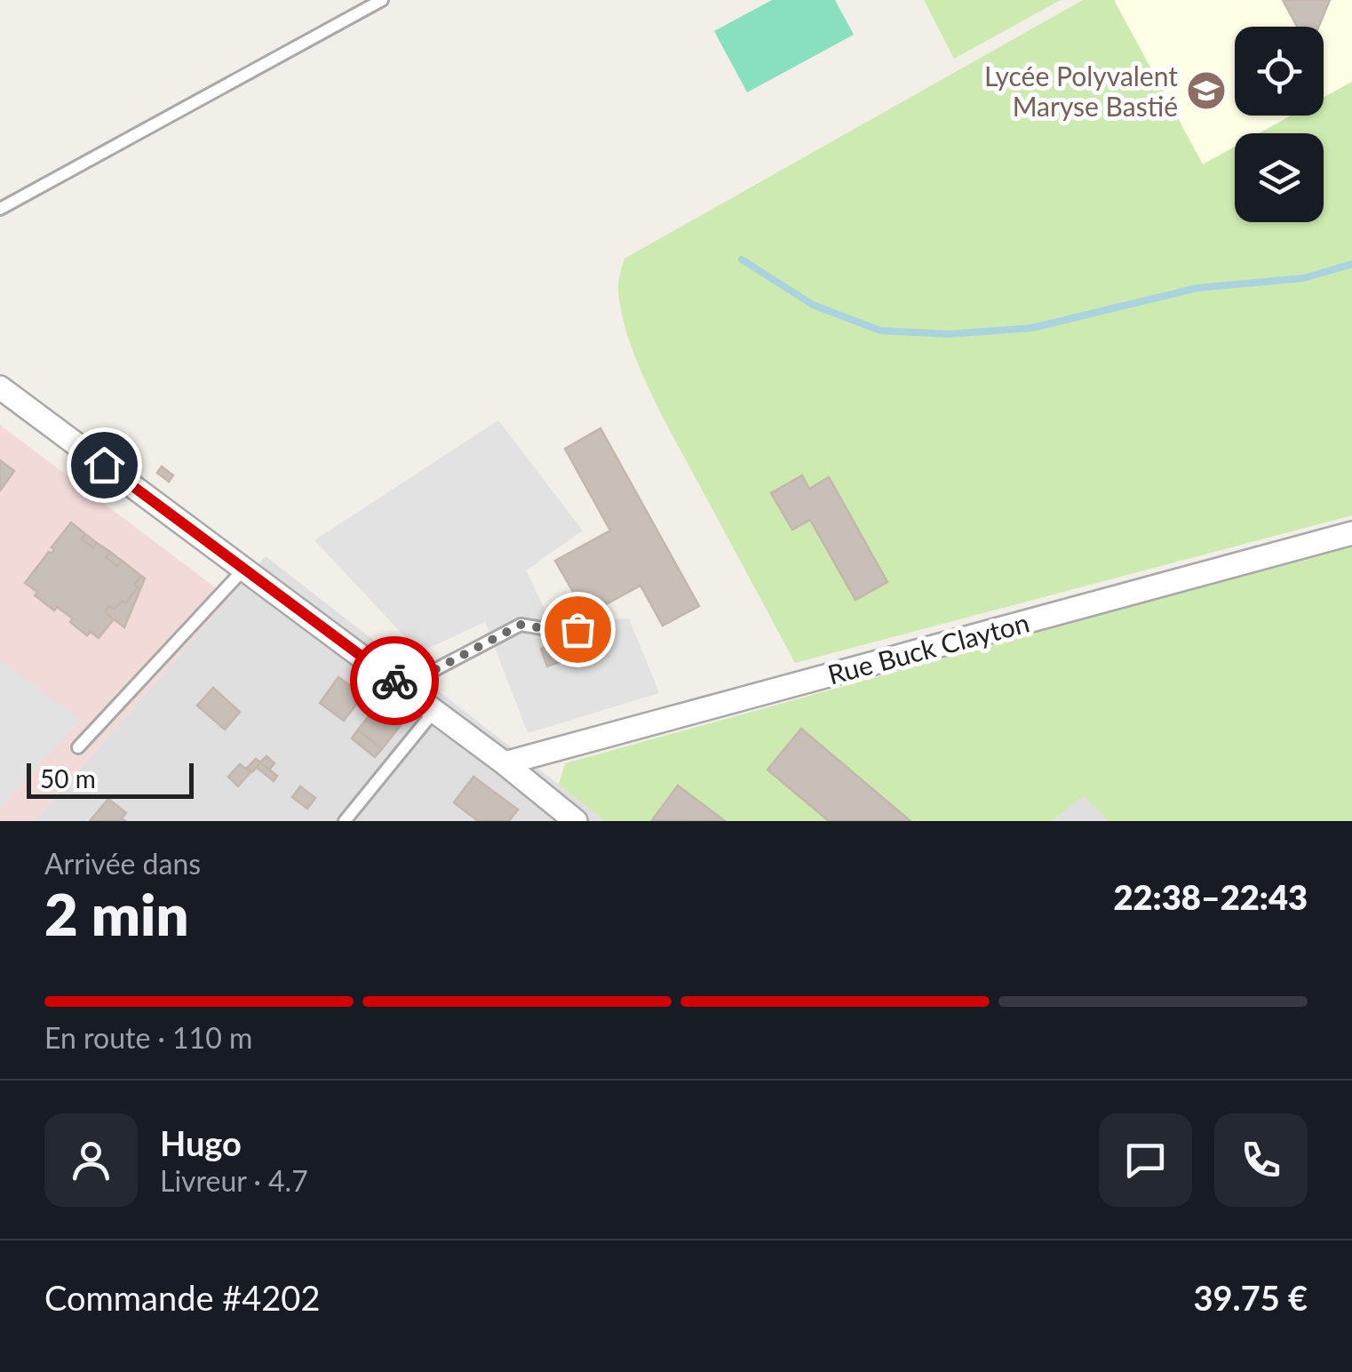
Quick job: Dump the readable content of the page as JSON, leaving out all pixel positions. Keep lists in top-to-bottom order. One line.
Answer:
{"streets":{"street":["Rue Buck Clayton"]},"places":{"school or university":["Lycée Polyvalent Maryse Bastié"]},"scale_bar":"50 m","page":{"scale":"50 m","heading":["2 min","Arrivée dans","22:38–22:43"],"panel":["Hugo","Livreur · 4.7","Commande #4202","39.75 €"],"bar":"En route · 110 m"}}
